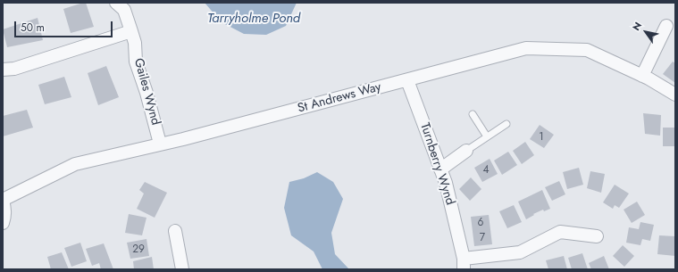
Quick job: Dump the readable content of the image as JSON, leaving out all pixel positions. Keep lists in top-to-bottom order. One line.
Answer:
{"streets":{"street":["Gailes Wynd","St Andrews Way","Turnberry Wynd"]},"crossings":[["Gailes Wynd","St Andrews Way"],["St Andrews Way","Turnberry Wynd"]],"water":["Tarryholme Pond"],"house_numbers":["1","4","6","7","29"],"scale_bar":"50 m","north":"top left"}
